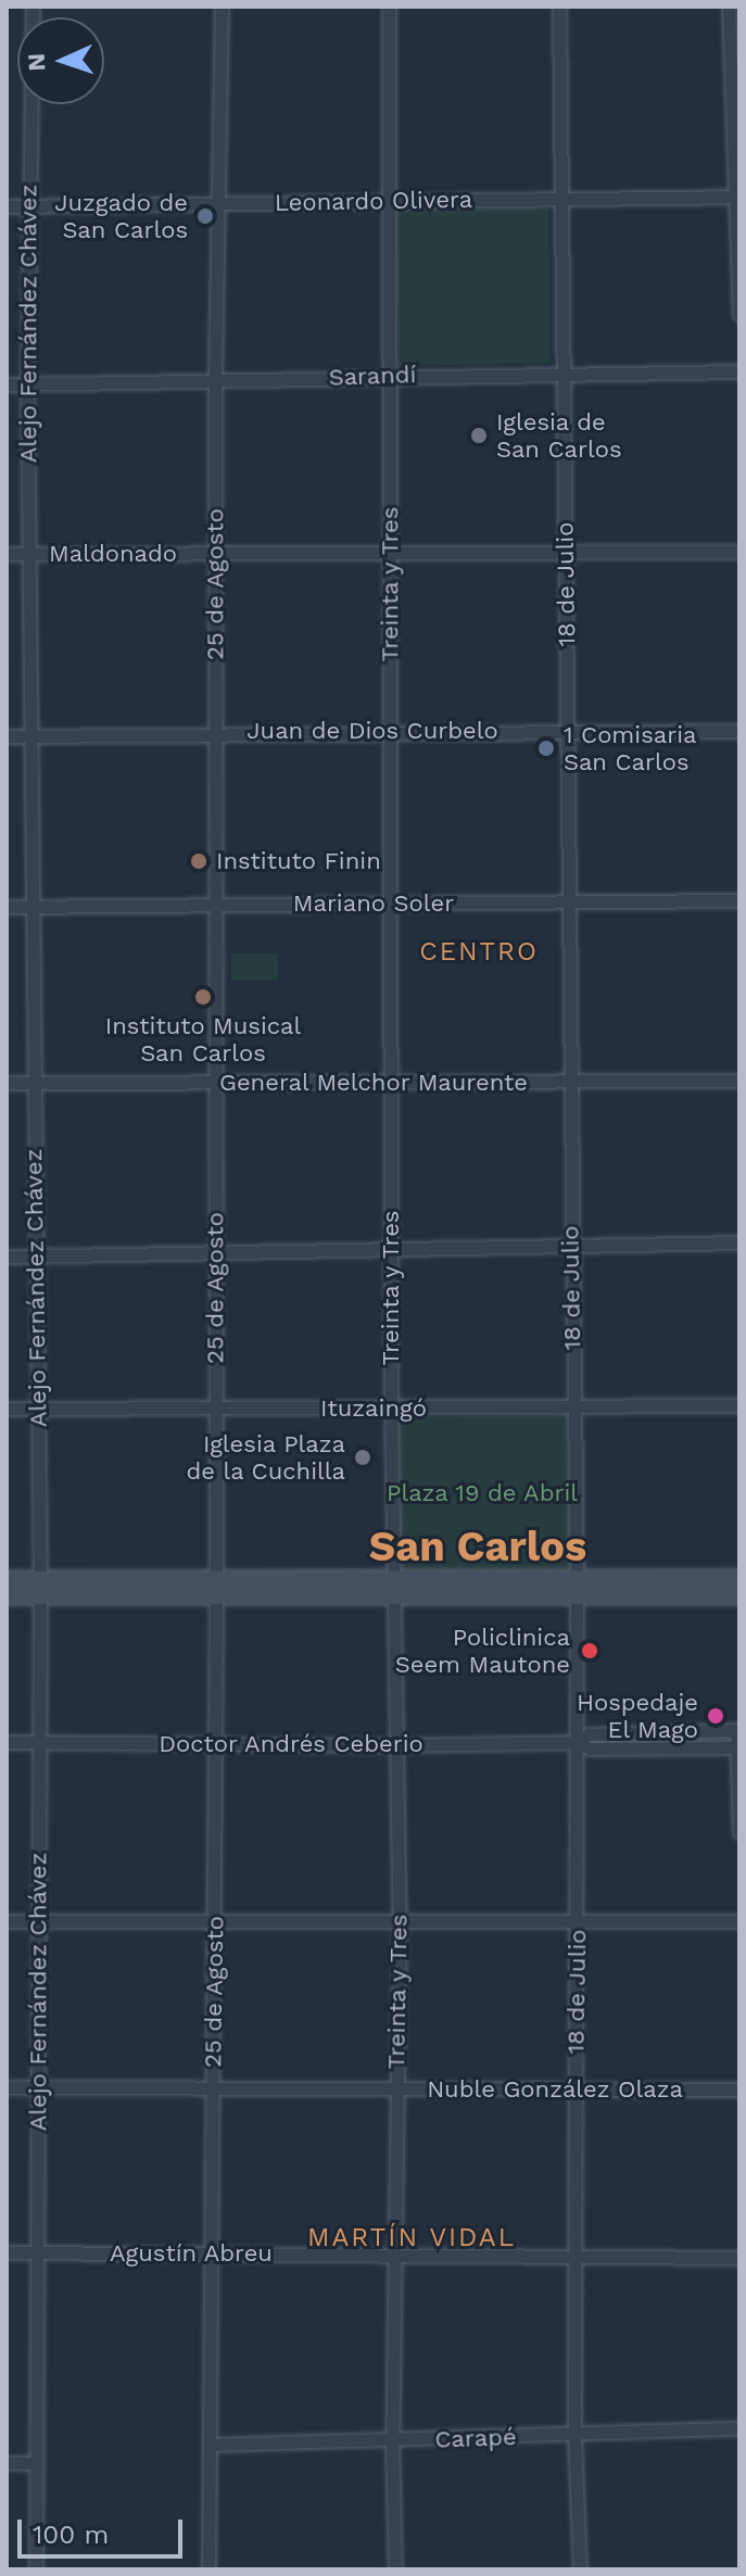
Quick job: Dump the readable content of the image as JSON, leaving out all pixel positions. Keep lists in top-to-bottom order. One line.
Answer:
{"streets":{"street":["Leonardo Olivera","Alejo Fernández Chávez","Sarandí","Maldonado","25 de Agosto","Treinta y Tres","18 de Julio","Juan de Dios Curbelo","Mariano Soler","General Melchor Maurente","Ituzaingó","Doctor Andrés Ceberio","Nuble González Olaza","Agustín Abreu","Carapé"]},"crossings":[["Leonardo Olivera","Alejo Fernández Chávez"],["Leonardo Olivera","25 de Agosto"],["Leonardo Olivera","Treinta y Tres"],["Leonardo Olivera","18 de Julio"],["Alejo Fernández Chávez","Sarandí"],["Alejo Fernández Chávez","Maldonado"],["Alejo Fernández Chávez","Juan de Dios Curbelo"],["Alejo Fernández Chávez","Mariano Soler"],["Alejo Fernández Chávez","General Melchor Maurente"],["Alejo Fernández Chávez","Ituzaingó"],["Alejo Fernández Chávez","Doctor Andrés Ceberio"],["Alejo Fernández Chávez","Nuble González Olaza"],["Alejo Fernández Chávez","Agustín Abreu"],["Sarandí","25 de Agosto"],["Sarandí","Treinta y Tres"],["Sarandí","18 de Julio"],["Maldonado","25 de Agosto"],["Maldonado","Treinta y Tres"],["Maldonado","18 de Julio"],["25 de Agosto","Juan de Dios Curbelo"],["25 de Agosto","Mariano Soler"],["25 de Agosto","General Melchor Maurente"],["25 de Agosto","Ituzaingó"],["25 de Agosto","Doctor Andrés Ceberio"],["25 de Agosto","Nuble González Olaza"],["25 de Agosto","Agustín Abreu"],["25 de Agosto","Carapé"],["Treinta y Tres","Juan de Dios Curbelo"],["Treinta y Tres","Mariano Soler"],["Treinta y Tres","General Melchor Maurente"],["Treinta y Tres","Ituzaingó"],["Treinta y Tres","Doctor Andrés Ceberio"],["Treinta y Tres","Nuble González Olaza"],["Treinta y Tres","Agustín Abreu"],["Treinta y Tres","Carapé"],["18 de Julio","Juan de Dios Curbelo"],["18 de Julio","Mariano Soler"],["18 de Julio","General Melchor Maurente"],["18 de Julio","Ituzaingó"],["18 de Julio","Doctor Andrés Ceberio"],["18 de Julio","Nuble González Olaza"],["18 de Julio","Agustín Abreu"],["18 de Julio","Carapé"]],"districts":["CENTRO","San Carlos","MARTÍN VIDAL"],"parks":["Plaza 19 de Abril"],"places":["Juzgado de San Carlos","Iglesia de San Carlos","1 Comisaria San Carlos","Instituto Finin","Instituto Musical San Carlos","Iglesia Plaza de la Cuchilla","Policlinica Seem Mautone","Hospedaje El Mago"],"scale_bar":"100 m","north":"left"}
